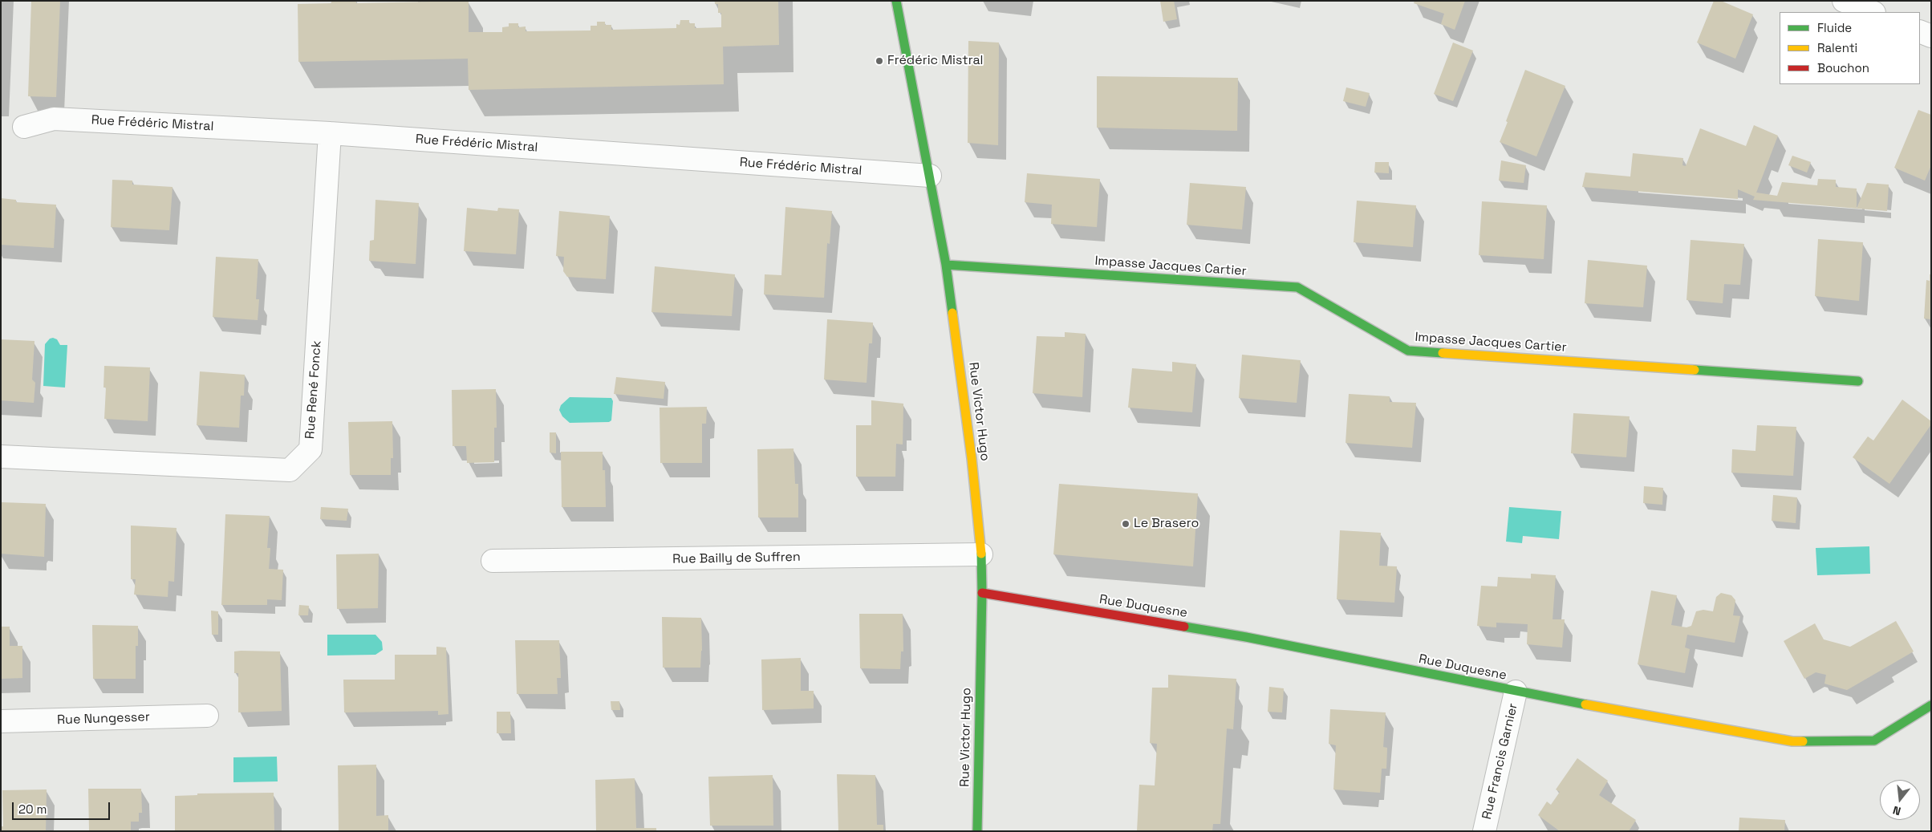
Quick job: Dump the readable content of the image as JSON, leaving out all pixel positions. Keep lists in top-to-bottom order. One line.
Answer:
{"streets":{"street":["Rue Frédéric Mistral","Impasse Jacques Cartier","Rue René Fonck","Rue Victor Hugo","Rue Bailly de Suffren","Rue Duquesne","Rue Nungesser","Rue Francis Garnier"]},"crossings":[["Rue Frédéric Mistral","Rue René Fonck"],["Rue Frédéric Mistral","Rue Victor Hugo"],["Impasse Jacques Cartier","Rue Victor Hugo"],["Rue Victor Hugo","Rue Bailly de Suffren"],["Rue Victor Hugo","Rue Duquesne"],["Rue Duquesne","Rue Francis Garnier"]],"places":["Frédéric Mistral","Le Brasero"],"legend":["Fluide","Ralenti","Bouchon"],"scale_bar":"20 m","north":"bottom"}
